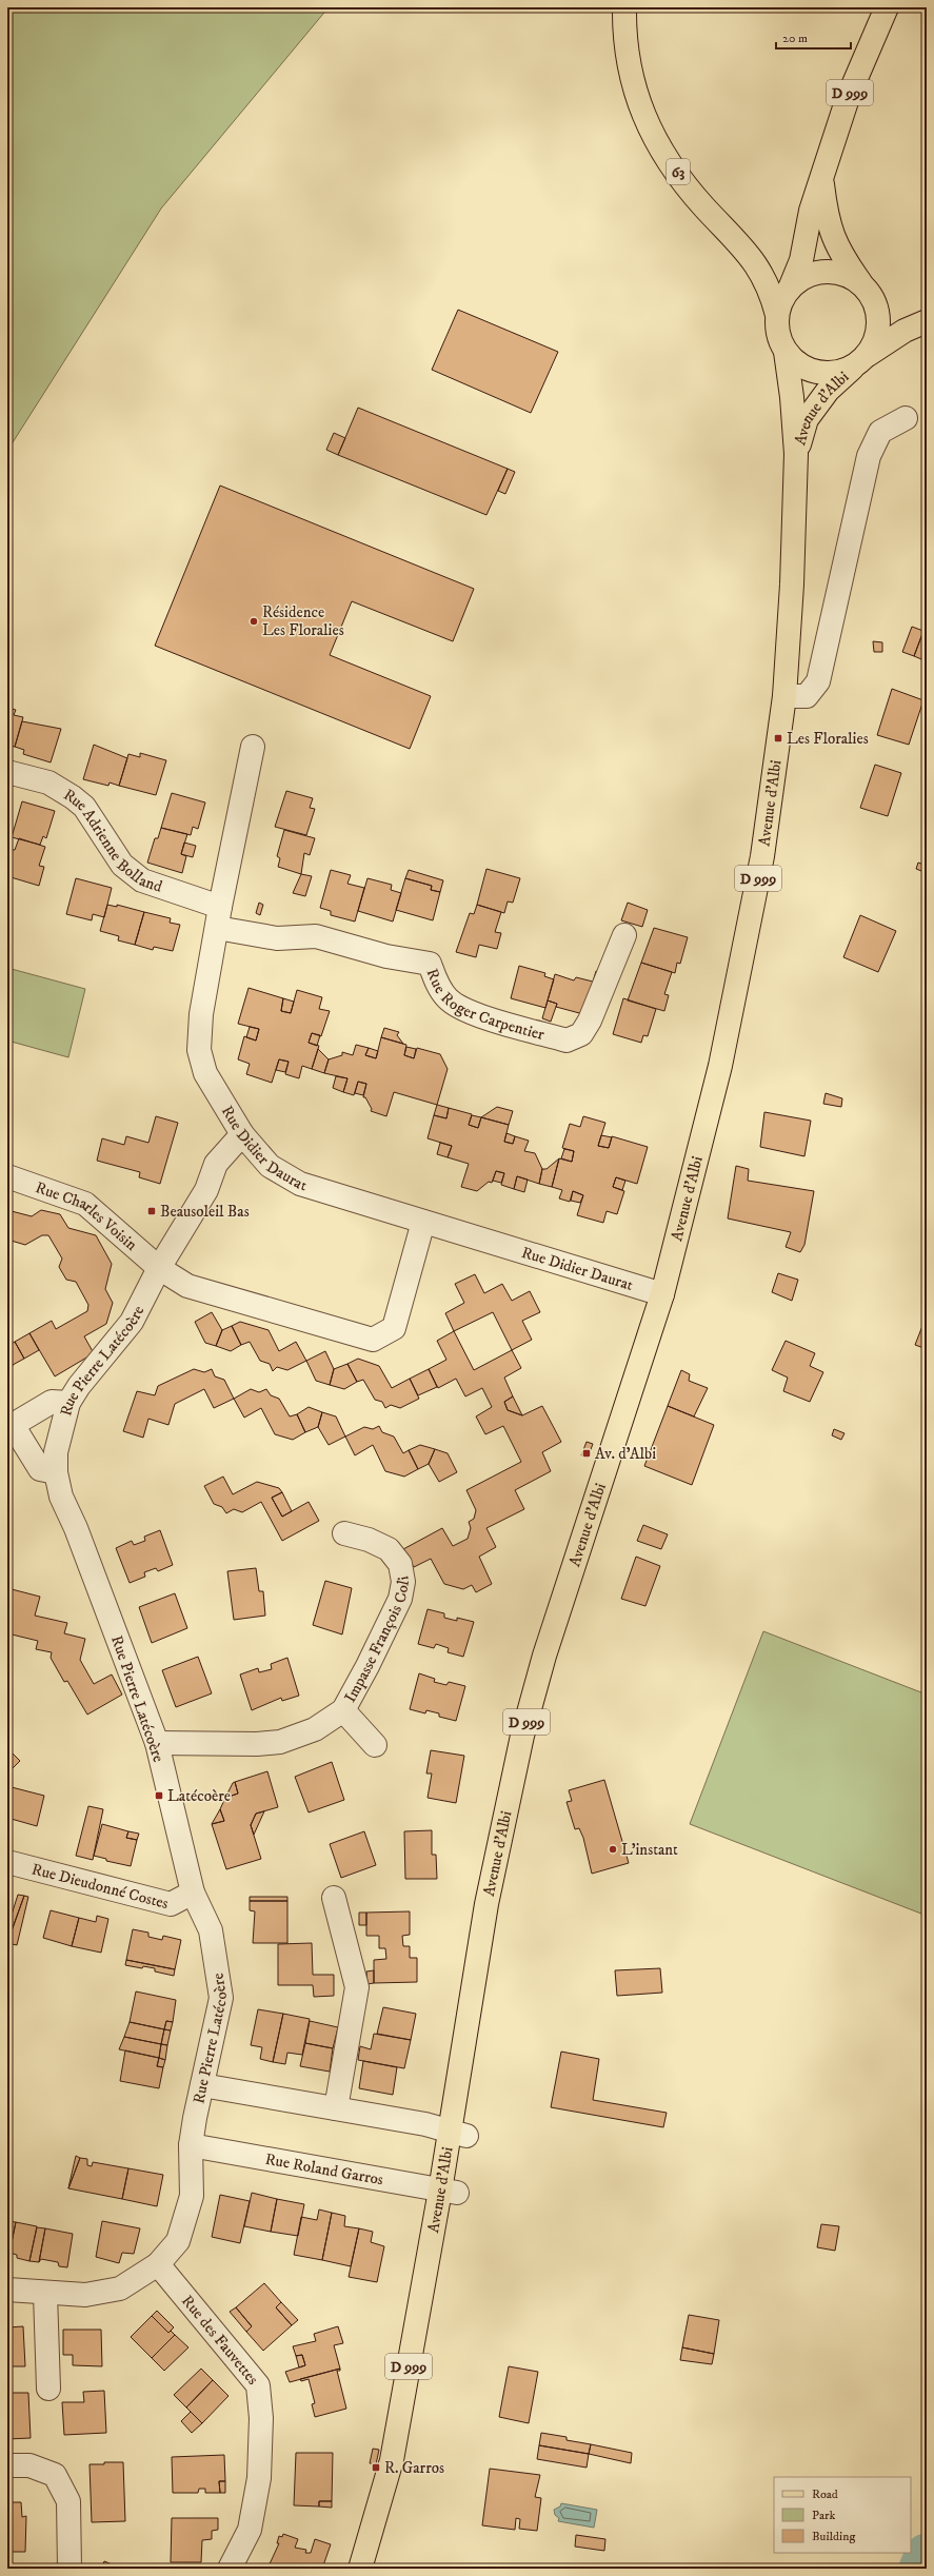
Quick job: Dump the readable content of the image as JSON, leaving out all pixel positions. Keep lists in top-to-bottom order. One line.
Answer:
{"streets":{"main road":["D 999","63","Avenue d'Albi"],"street":["Rue Adrienne Bolland","Rue Roger Carpentier","Rue Didier Daurat","Rue Charles Voisin","Rue Pierre Latécoère","Impasse François Coli","Rue Dieudonné Costes","Rue Roland Garros","Rue des Fauvettes"]},"crossings":[["D 999","63"],["D 999","Avenue d'Albi"],["63","Avenue d'Albi"],["Avenue d'Albi","Rue Didier Daurat"],["Avenue d'Albi","Rue Roland Garros"],["Rue Adrienne Bolland","Rue Roger Carpentier"],["Rue Adrienne Bolland","Rue Didier Daurat"],["Rue Roger Carpentier","Rue Didier Daurat"],["Rue Didier Daurat","Rue Charles Voisin"],["Rue Didier Daurat","Rue Pierre Latécoère"],["Rue Charles Voisin","Rue Pierre Latécoère"],["Rue Pierre Latécoère","Impasse François Coli"],["Rue Pierre Latécoère","Rue Dieudonné Costes"],["Rue Pierre Latécoère","Rue Roland Garros"],["Rue Pierre Latécoère","Rue des Fauvettes"]],"places":{"other":["Résidence Les Floralies","L'instant"],"transit":["Les Floralies","Beausoleil Bas","Av. d'Albi","Latécoère","R. Garros"]},"legend":["Road","Park","Building"],"scale_bar":"20 m"}
